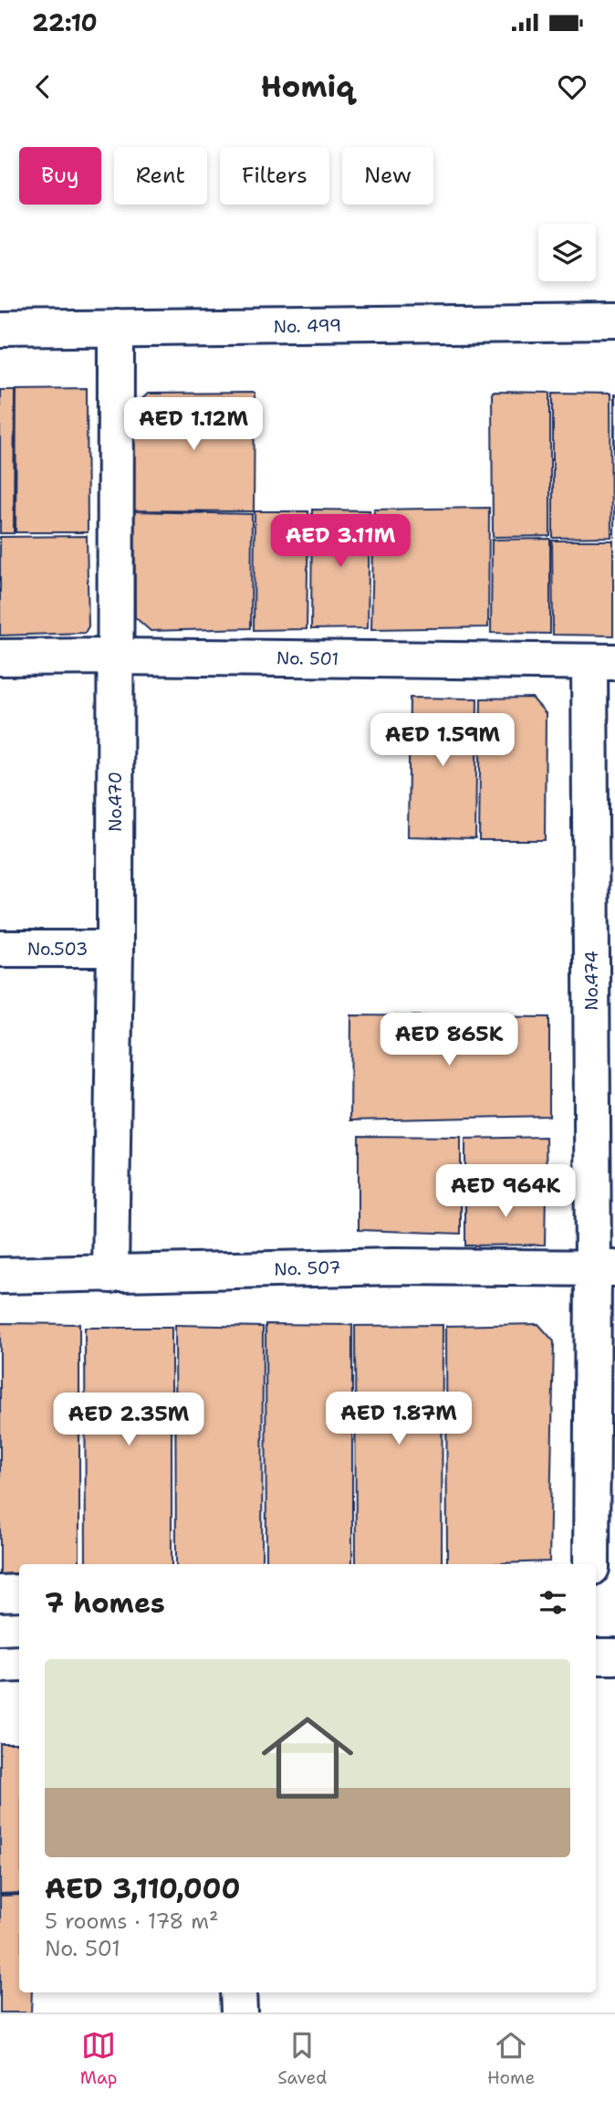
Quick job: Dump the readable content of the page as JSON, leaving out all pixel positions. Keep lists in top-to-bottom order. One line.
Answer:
{"streets":{"street":["No. 499","No. 501","No.470","No.503","No.474","No. 507"]},"crossings":[["No. 499","No.470"],["No. 501","No.470"],["No. 501","No.474"],["No.470","No.503"],["No.470","No. 507"],["No.474","No. 507"]],"page":{"status":"22:10","header":"Homiq","chip":["Buy","Rent","Filters","New"],"price":["AED 1.12M","AED 3.11M","AED 1.59M","AED 865K","AED 964K","AED 1.87M","AED 2.35M"],"heading":"7 homes","list":[{"name":"AED 3,110,000","note":"5 rooms · 178 m² · No. 501"}],"tabs":["Map","Saved","Home"]}}
